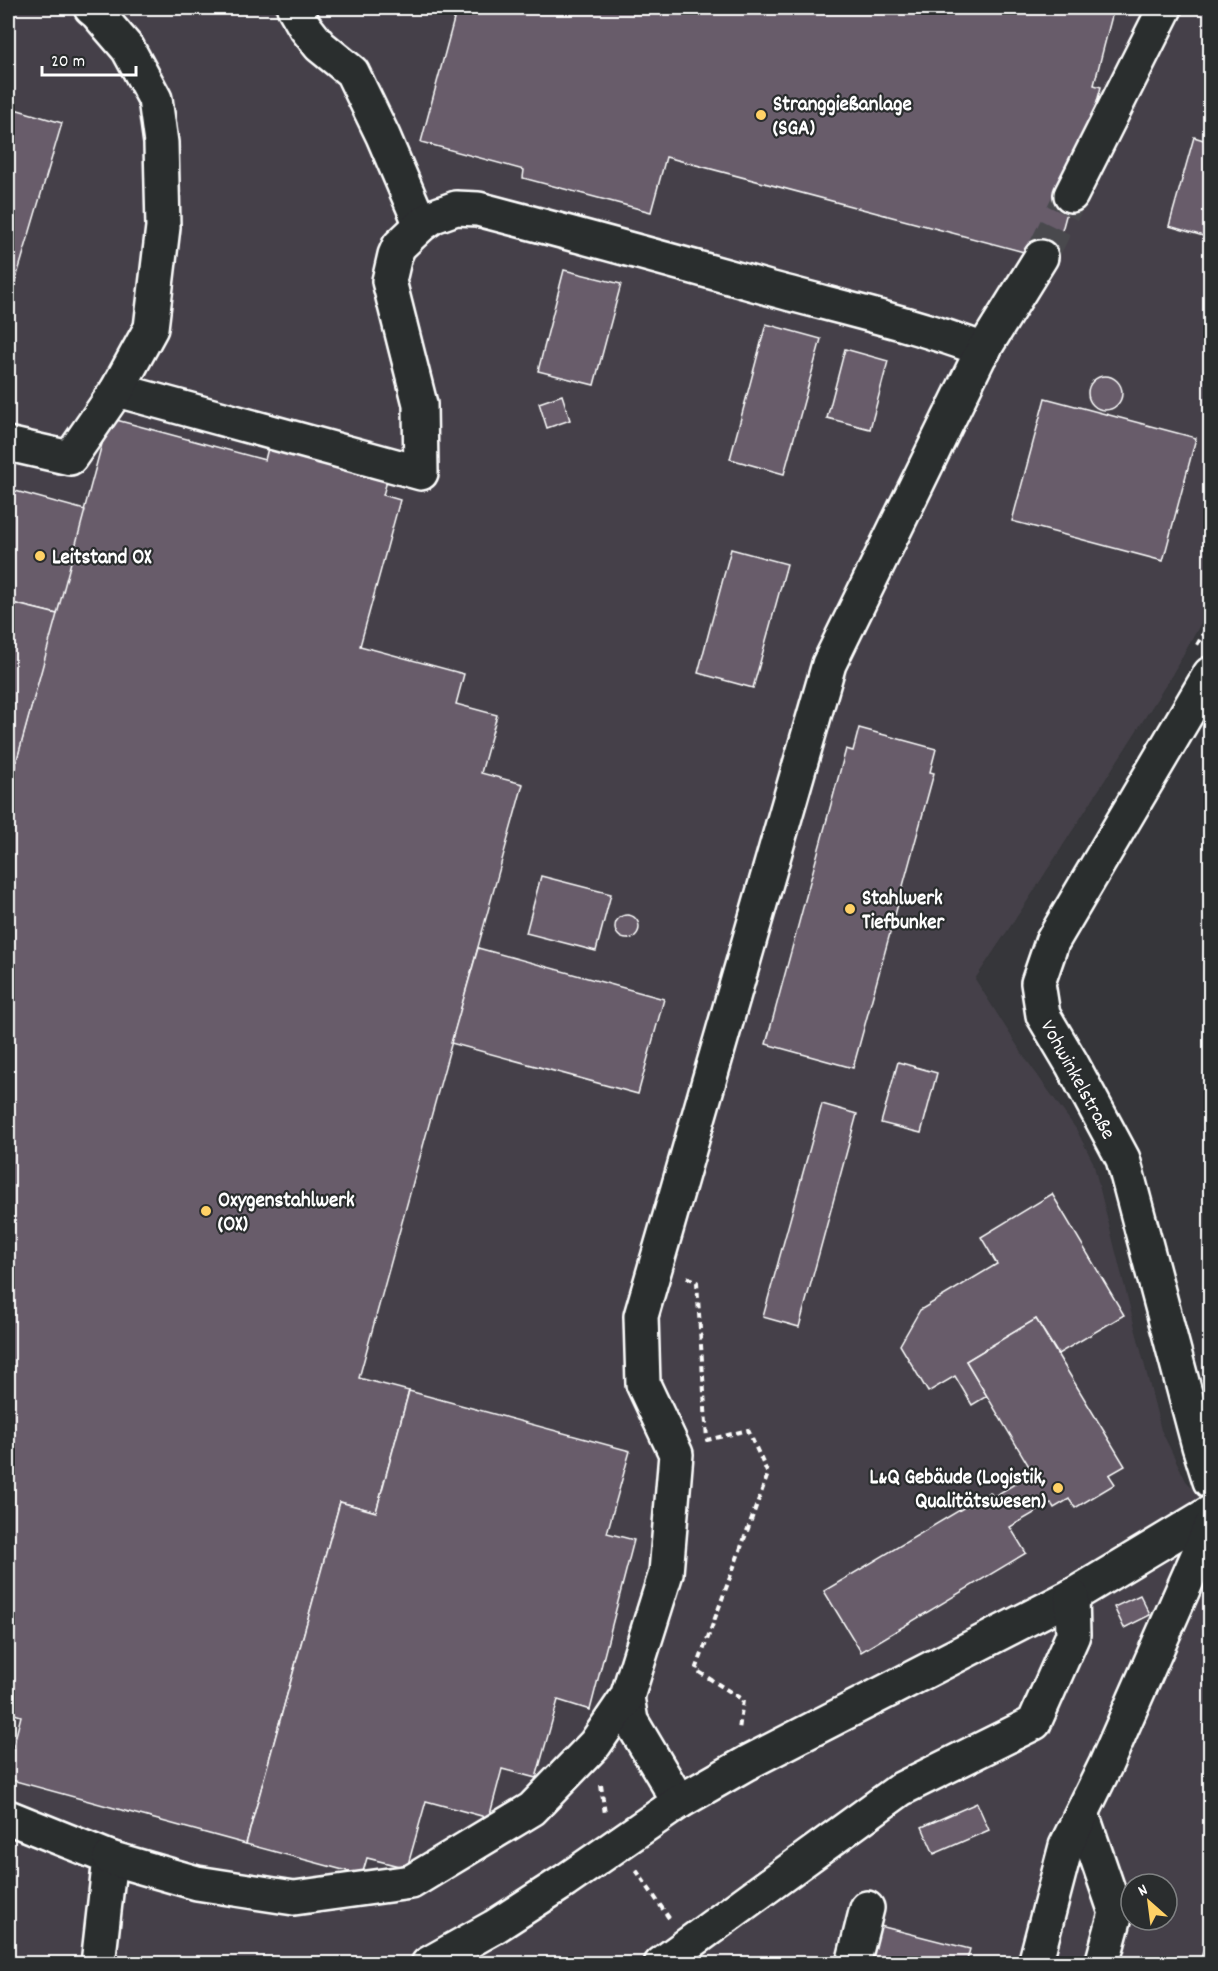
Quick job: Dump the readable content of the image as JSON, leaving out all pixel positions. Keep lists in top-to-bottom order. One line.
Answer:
{"streets":{"street":["Vohwinkelstraße"]},"places":["Stranggießanlage (SGA)","Leitstand OX","Stahlwerk Tiefbunker","Oxygenstahlwerk (OX)","L&Q Gebäude (Logistik, Qualitätswesen)"],"scale_bar":"20 m","north":"top left"}
